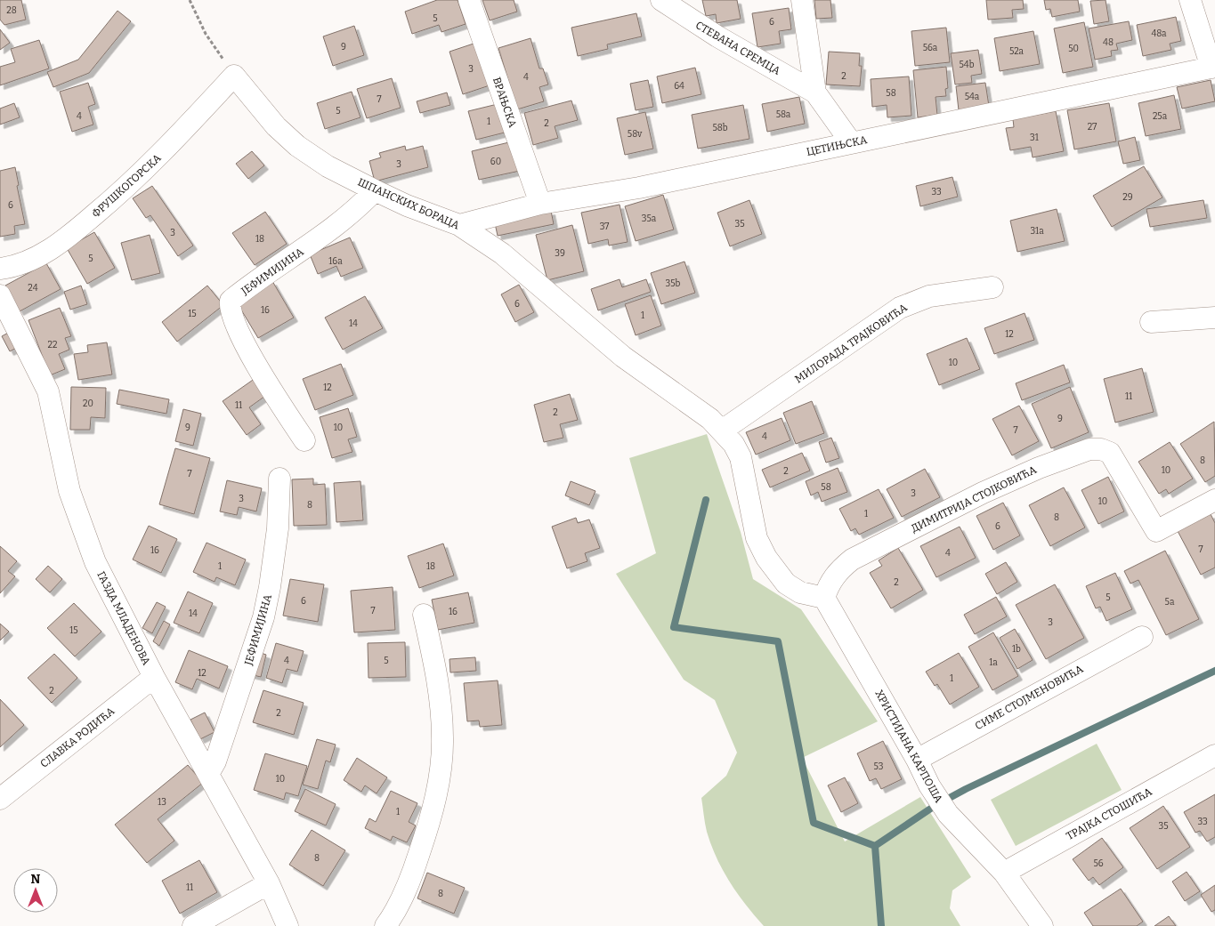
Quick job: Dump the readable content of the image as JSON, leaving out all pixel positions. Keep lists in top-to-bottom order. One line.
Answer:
{"streets":{"street":["СТЕВАНА СРЕМЦА","ВРАЊСКА","ЦЕТИЊСКА","ФРУШКОГОРСКА","ШПАНСКИХ БОРАЦА","ЈЕФИМИЈИНА","МИЛОРАДА ТРАЈКОВИЋА","ДИМИТРИЈА СТОЈКОВИЋА","ГАЗДА МЛАДЕНОВА","СИМЕ СТОЈМЕНОВИЋА","СЛАВКА РОДИЋА","ХРИСТИЈАНА КАРПОША","ТРАЈКА СТОШИЋА"]},"crossings":[["СТЕВАНА СРЕМЦА","ЦЕТИЊСКА"],["ВРАЊСКА","ЦЕТИЊСКА"],["ЦЕТИЊСКА","ШПАНСКИХ БОРАЦА"],["ФРУШКОГОРСКА","ШПАНСКИХ БОРАЦА"],["ШПАНСКИХ БОРАЦА","ЈЕФИМИЈИНА"],["ШПАНСКИХ БОРАЦА","МИЛОРАДА ТРАЈКОВИЋА"],["ШПАНСКИХ БОРАЦА","ДИМИТРИЈА СТОЈКОВИЋА"],["ШПАНСКИХ БОРАЦА","ХРИСТИЈАНА КАРПОША"],["ЈЕФИМИЈИНА","ГАЗДА МЛАДЕНОВА"],["ДИМИТРИЈА СТОЈКОВИЋА","ХРИСТИЈАНА КАРПОША"],["ГАЗДА МЛАДЕНОВА","СЛАВКА РОДИЋА"],["СИМЕ СТОЈМЕНОВИЋА","ХРИСТИЈАНА КАРПОША"],["ХРИСТИЈАНА КАРПОША","ТРАЈКА СТОШИЋА"]],"house_numbers":["28","5","6","48a","48","9","56a","50","52a","54b","3","2","4","64","58","54a","7","5","58a","4","25a","1","2","27","58b","58v","31","60","3","33","29","6","35a","35","37","31a","3","18","39","5","16a","35b","24","6","16","15","1","14","12","22","10","12","11","20","11","2","9","9","10","7","4","8","10","2","7","58","3","3","10","8","1","8","6","7","16","4","1","18","2","5","6","5a","7","16","14","3","15","1b","4","5","1a","12","1","2","2","53","10","13","1","33","35","8","56","11","8"],"north":"top"}
